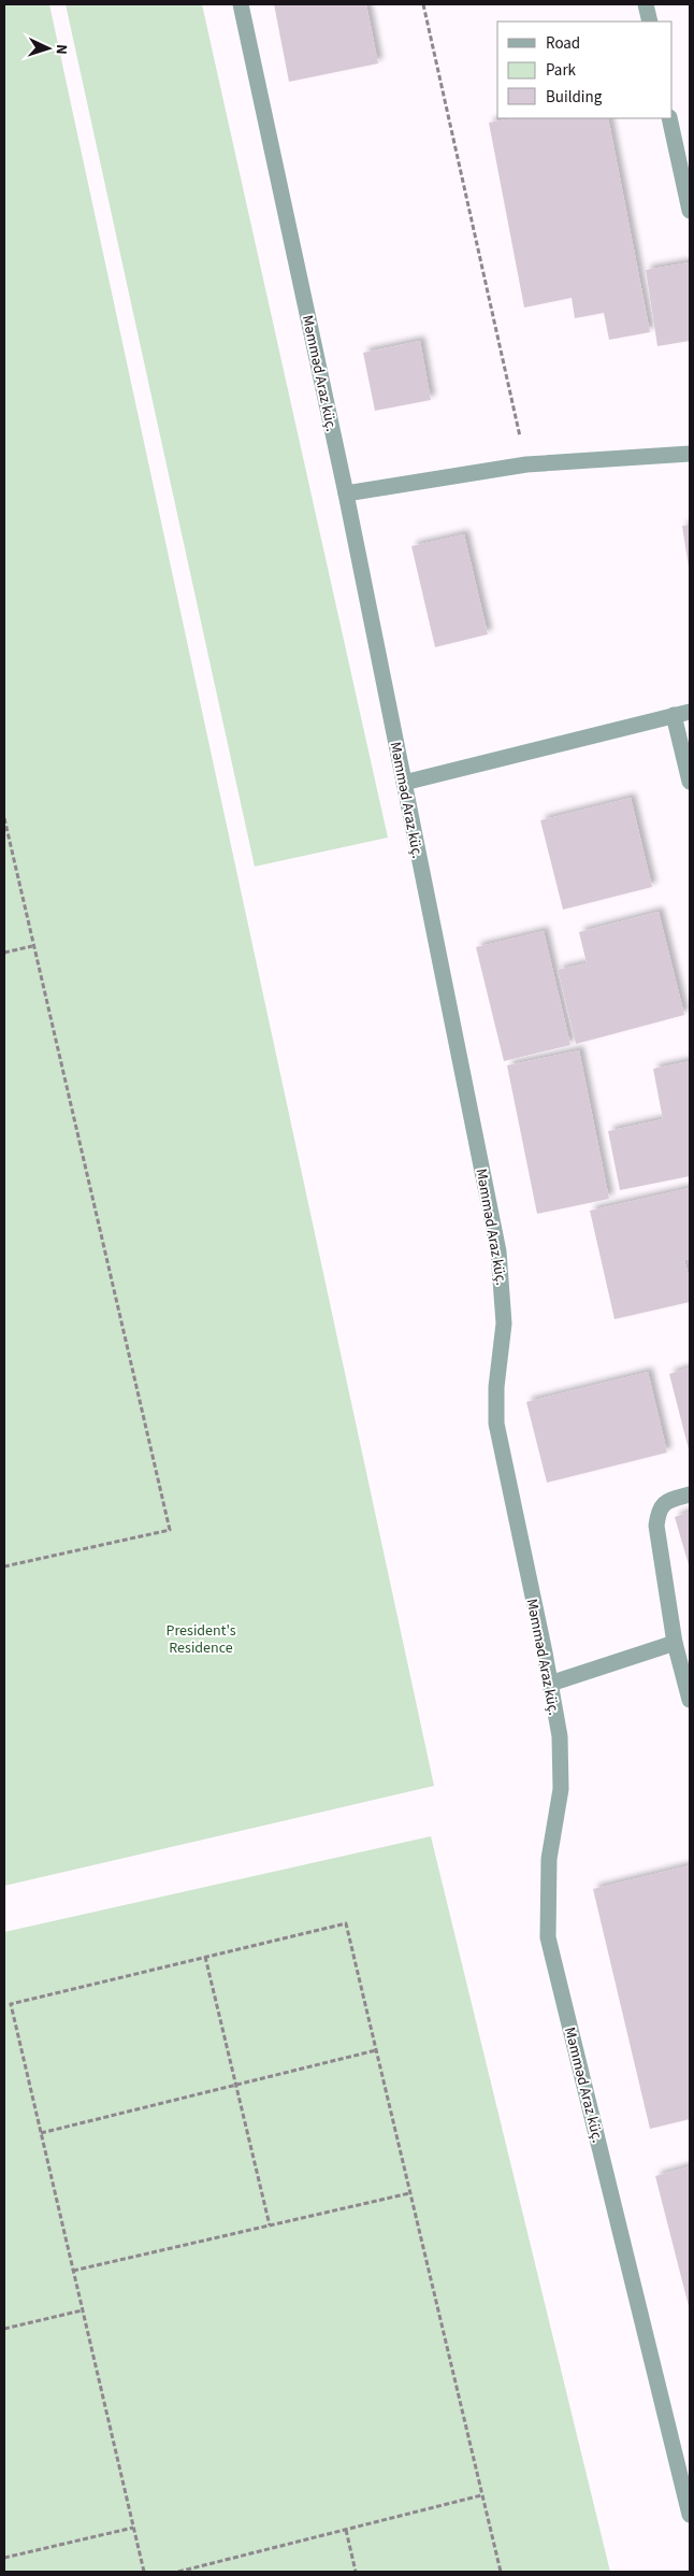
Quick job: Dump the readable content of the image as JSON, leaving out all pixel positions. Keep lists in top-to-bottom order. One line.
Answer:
{"streets":{"street":["Məmməd Araz küç."]},"parks":["President's Residence"],"legend":["Road","Park","Building"],"north":"right"}
